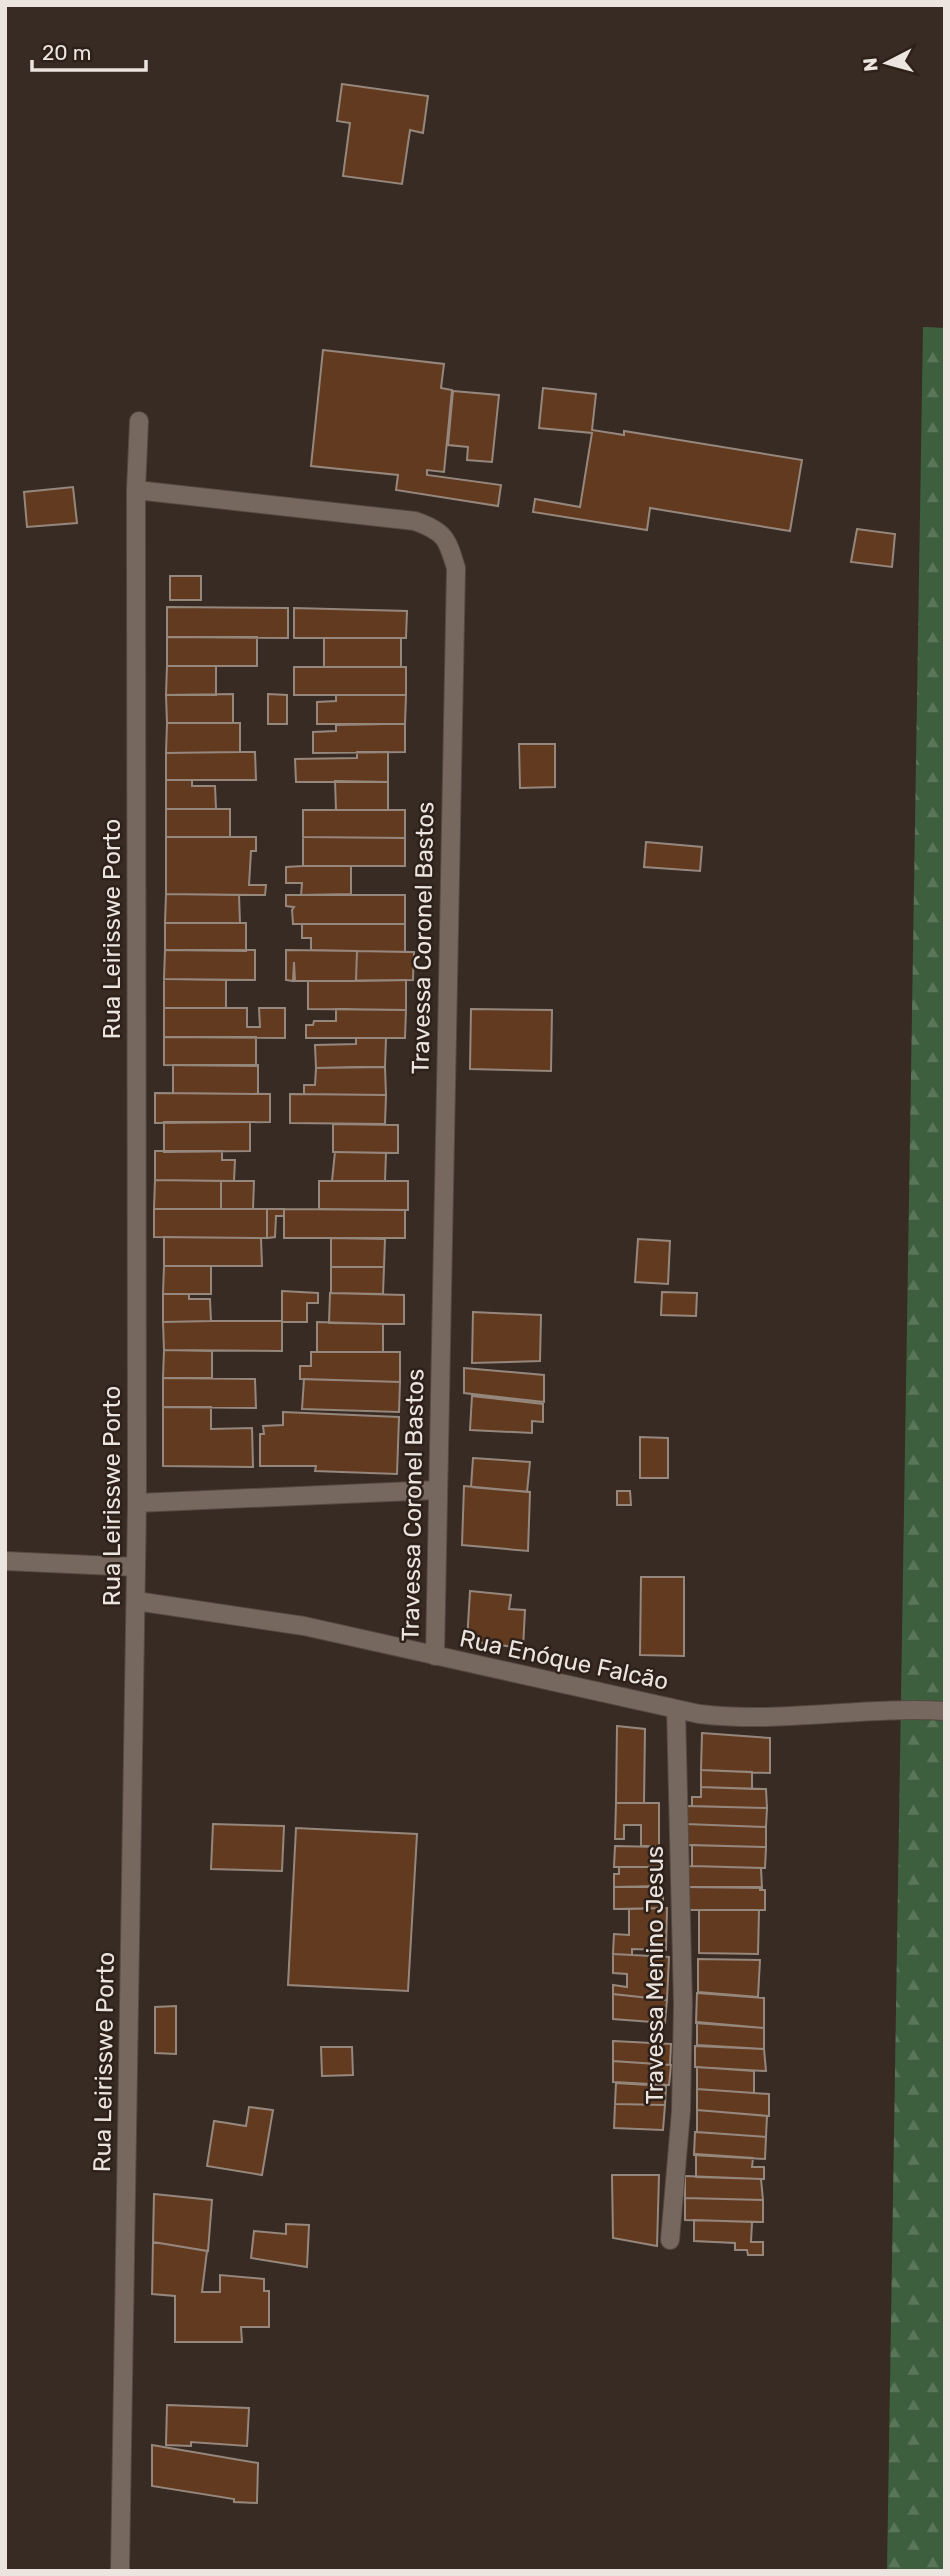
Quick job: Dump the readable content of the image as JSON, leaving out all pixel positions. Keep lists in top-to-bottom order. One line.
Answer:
{"streets":{"street":["Rua Leirisswe Porto","Travessa Coronel Bastos","Rua Enóque Falcão","Travessa Menino Jesus"]},"crossings":[["Rua Leirisswe Porto","Travessa Coronel Bastos"],["Rua Leirisswe Porto","Rua Enóque Falcão"],["Travessa Coronel Bastos","Rua Enóque Falcão"],["Rua Enóque Falcão","Travessa Menino Jesus"]],"scale_bar":"20 m","north":"left"}
